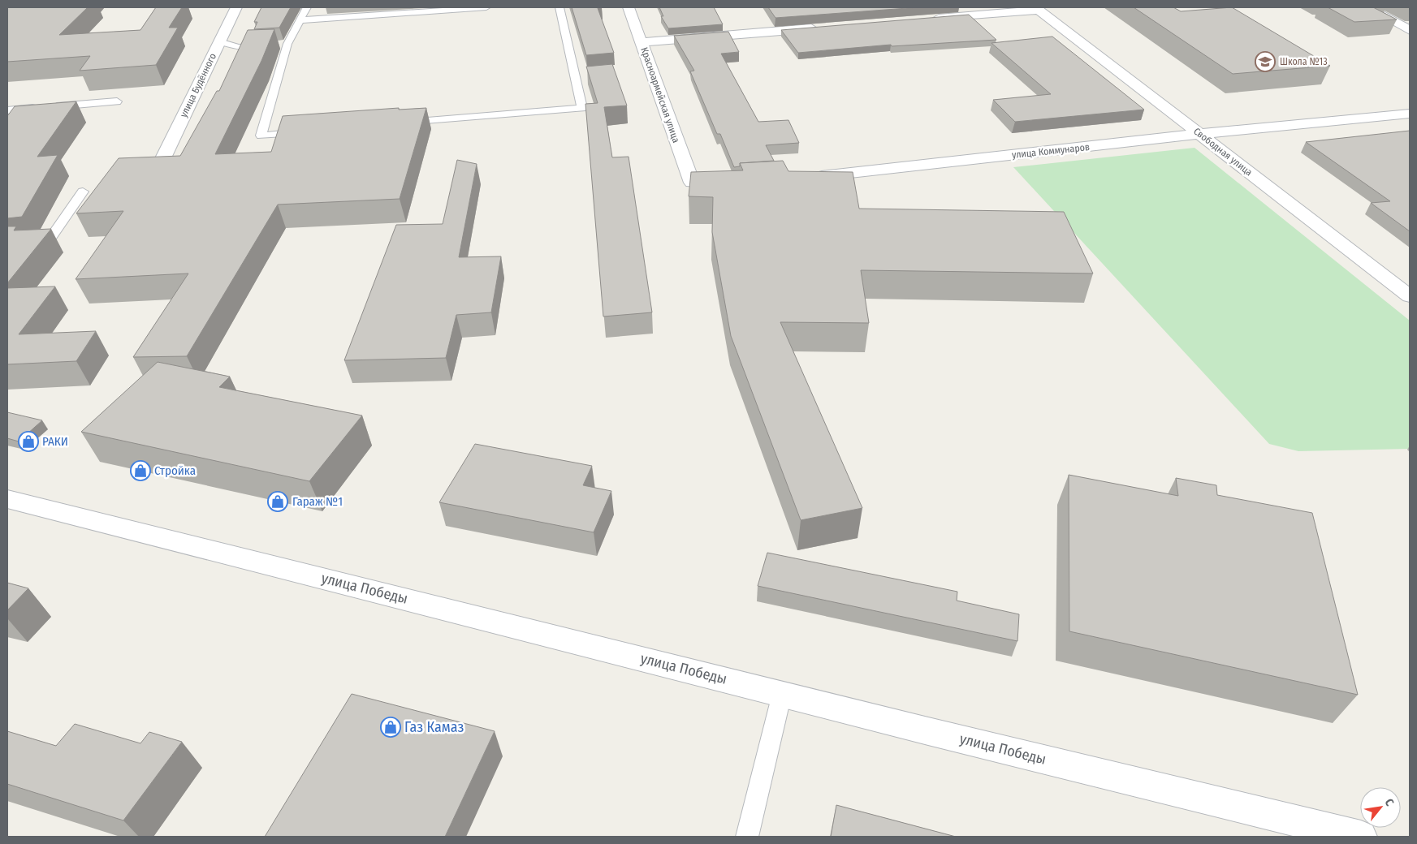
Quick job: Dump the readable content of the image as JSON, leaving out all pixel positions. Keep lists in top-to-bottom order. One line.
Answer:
{"streets":{"street":["улица Будённого","Красноармейская улица","улица Коммунаров","Свободная улица","улица Победы"]},"crossings":[["улица Коммунаров","Свободная улица"]],"places":{"school or university":["Школа №13"],"shop":["РАКИ","Стройка","Гараж №1","Газ Камаз"]},"north":"top right"}
